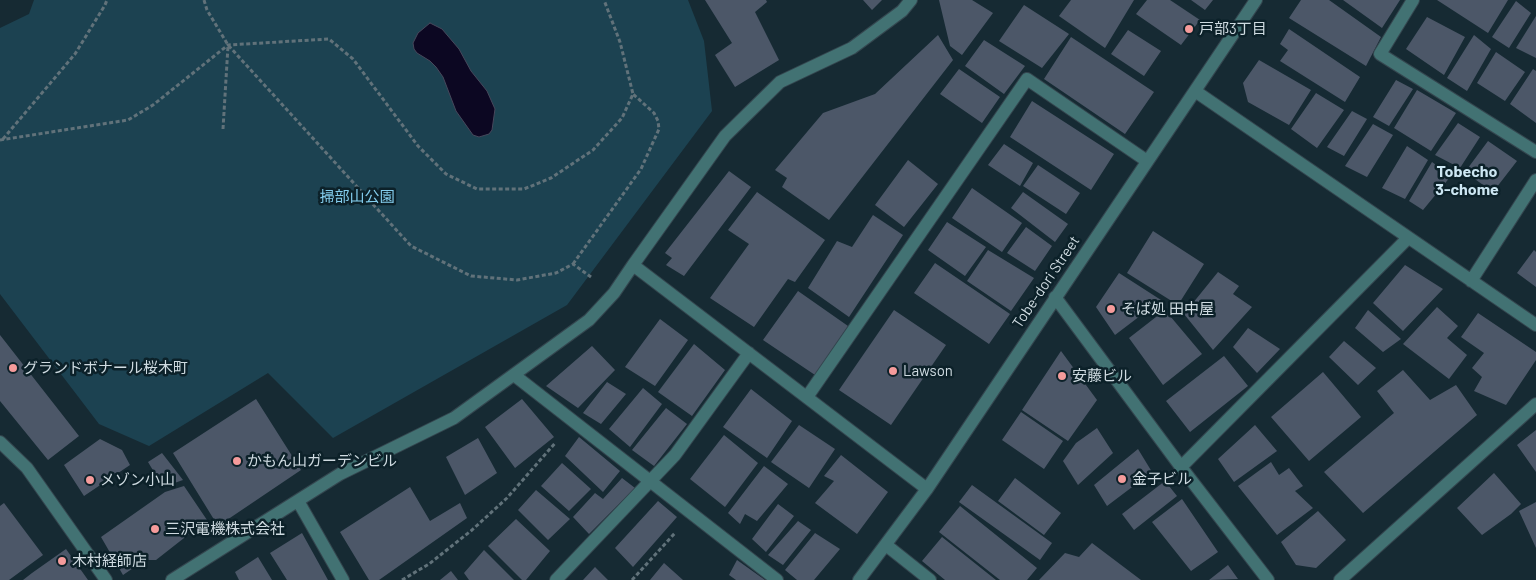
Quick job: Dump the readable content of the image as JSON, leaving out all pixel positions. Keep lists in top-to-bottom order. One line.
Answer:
{"streets":{"street":["Tobe-dori Street"]},"districts":["Tobecho 3-chome"],"parks":["掃部山公園"],"places":["戸部3丁目","そば処 田中屋","グランドボナール桜木町","Lawson","安藤ビル","かもん山ガーデンビル","金子ビル","メゾン小山","三沢電機株式会社","木村経師店"]}
